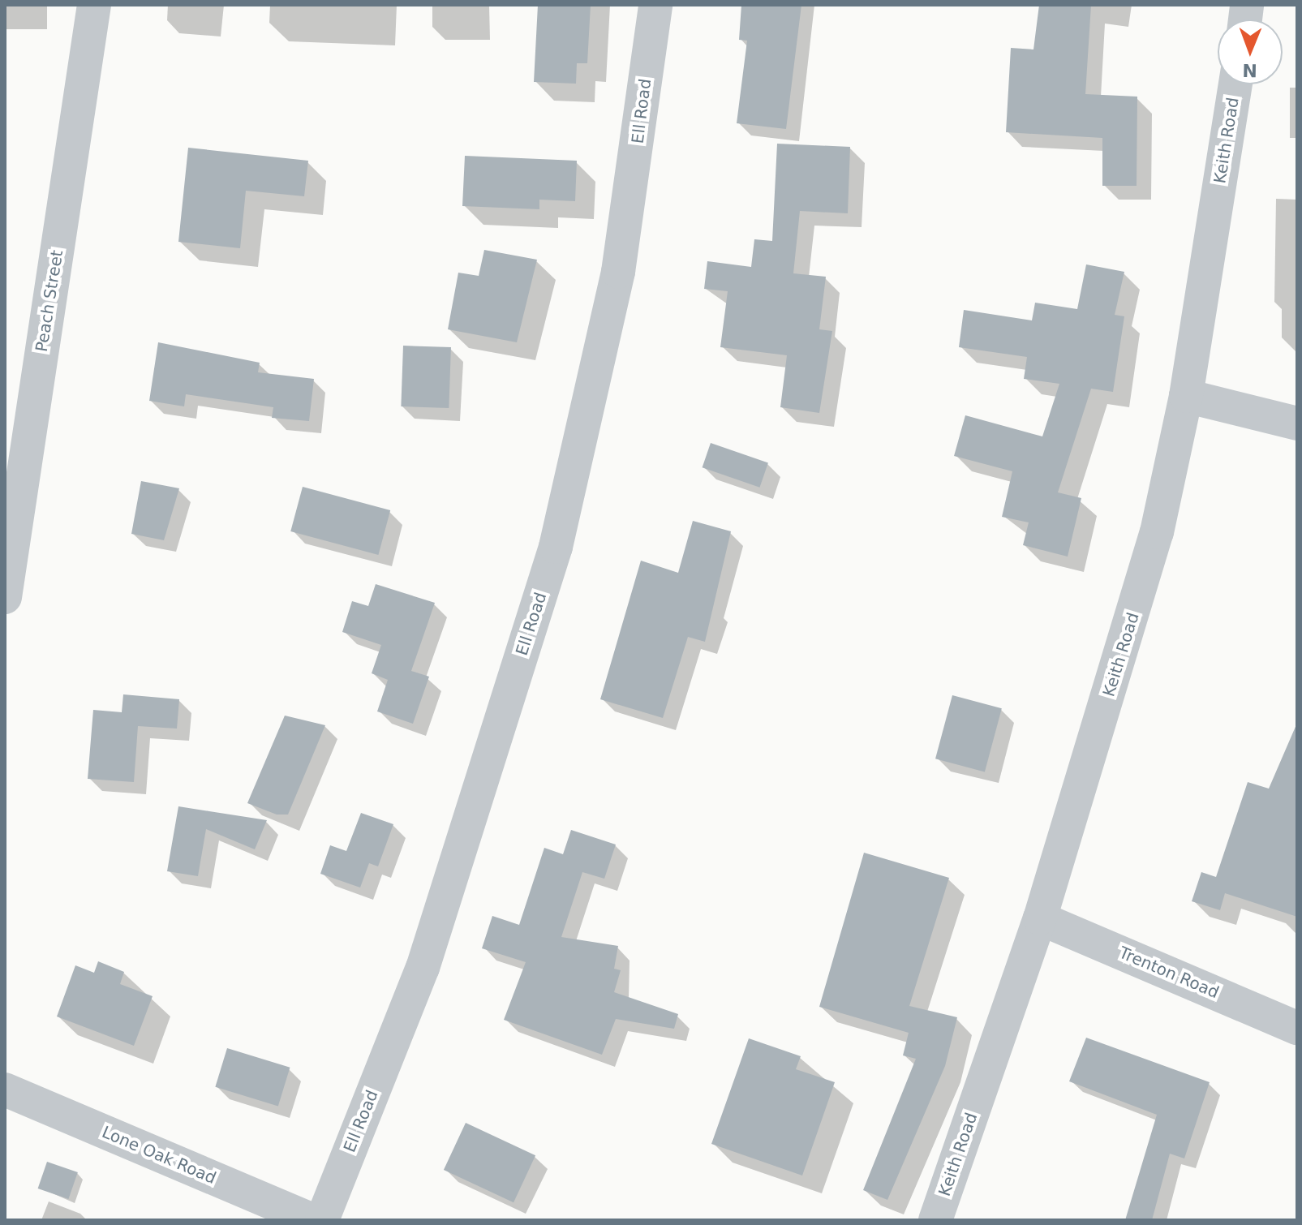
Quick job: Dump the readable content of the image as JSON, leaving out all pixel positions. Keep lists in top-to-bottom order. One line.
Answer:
{"streets":{"street":["Ell Road","Keith Road","Peach Street","Trenton Road","Lone Oak Road"]},"crossings":[["Keith Road","Trenton Road"]],"north":"bottom"}
